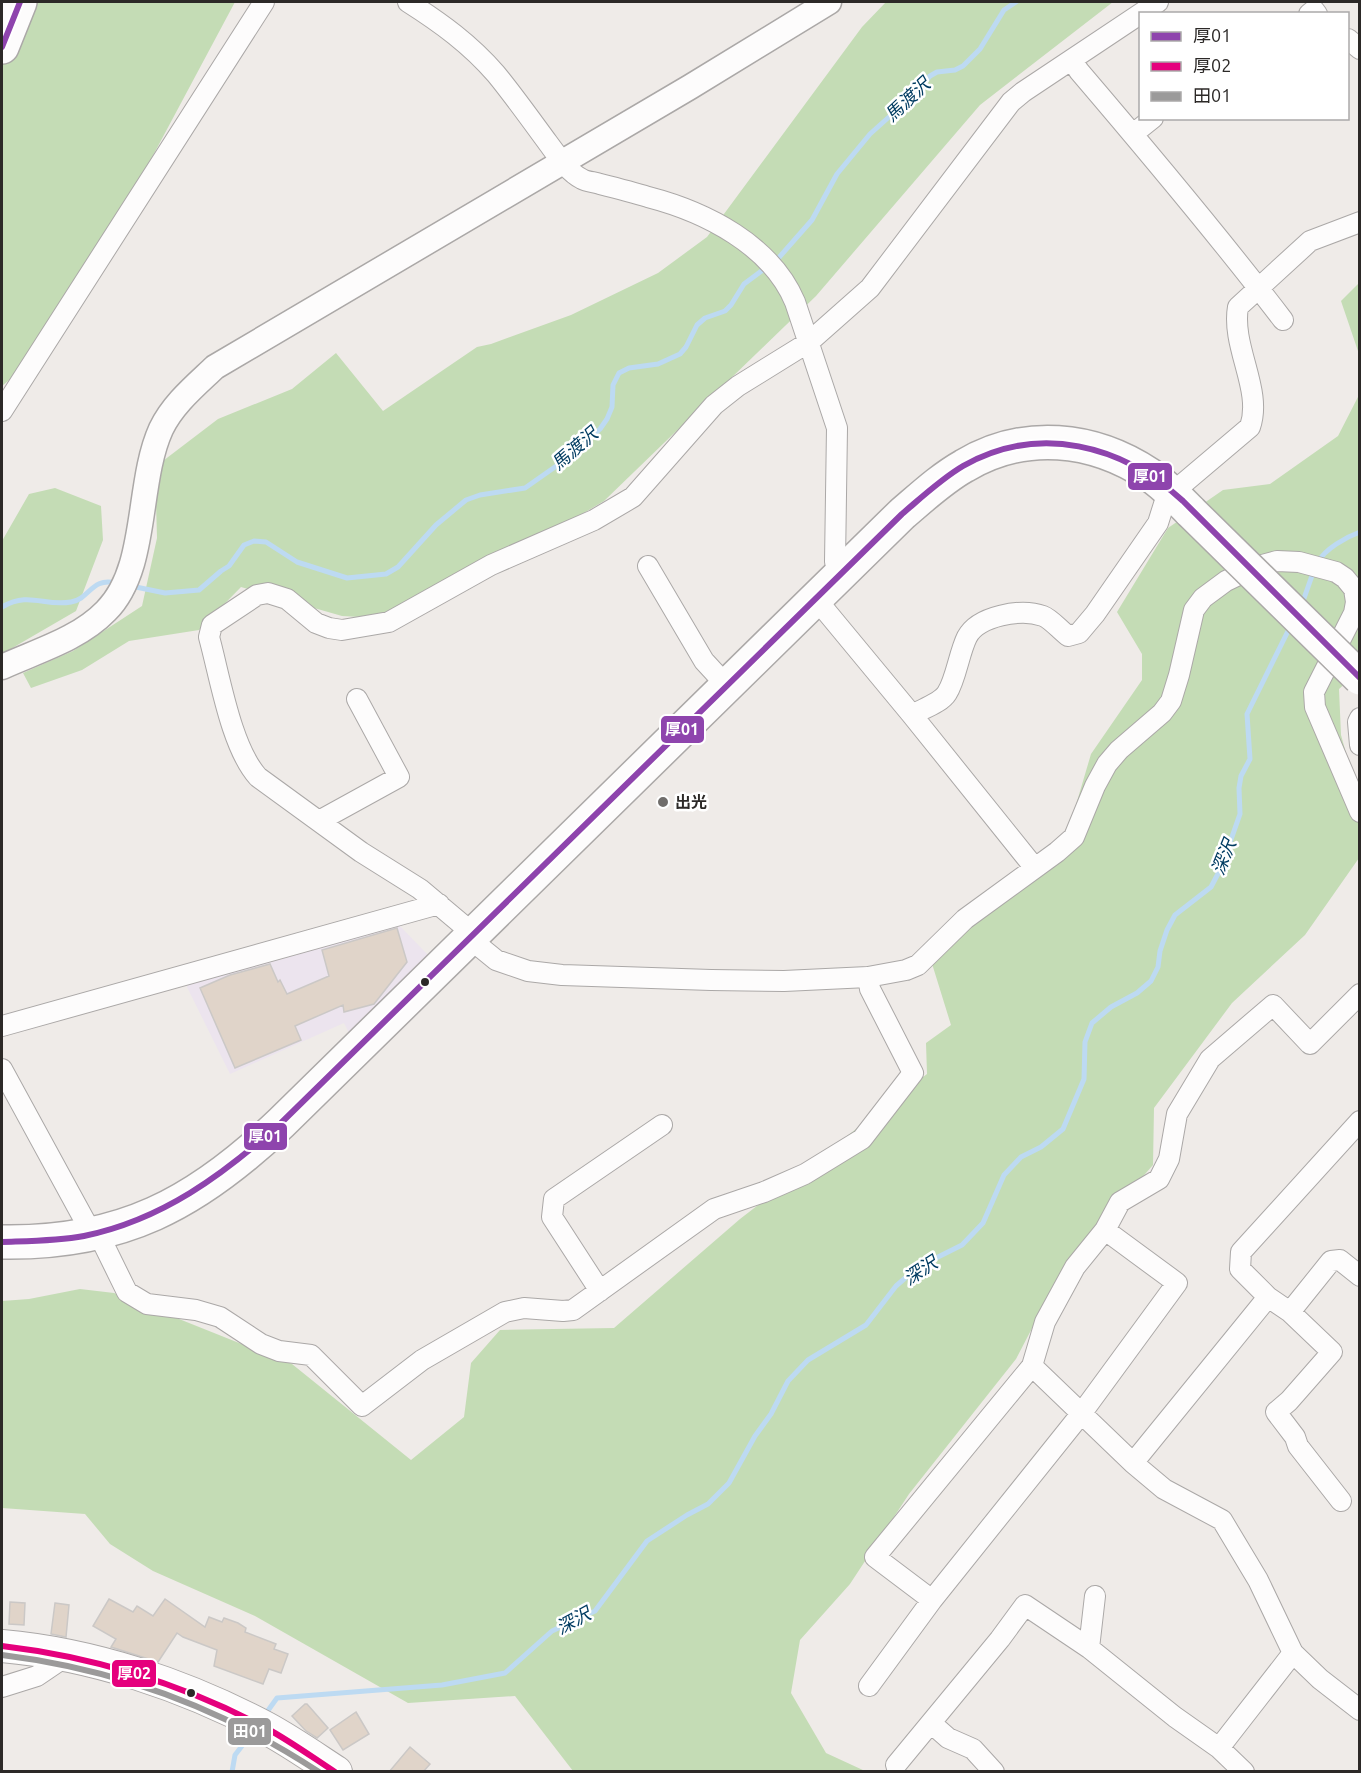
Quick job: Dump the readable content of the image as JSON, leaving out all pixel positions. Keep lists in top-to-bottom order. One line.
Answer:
{"water":["馬渡沢","深沢"],"places":["出光"],"lines":["transit line 厚01","transit line 厚02","transit line 田01"],"legend":["厚01","厚02","田01"]}
